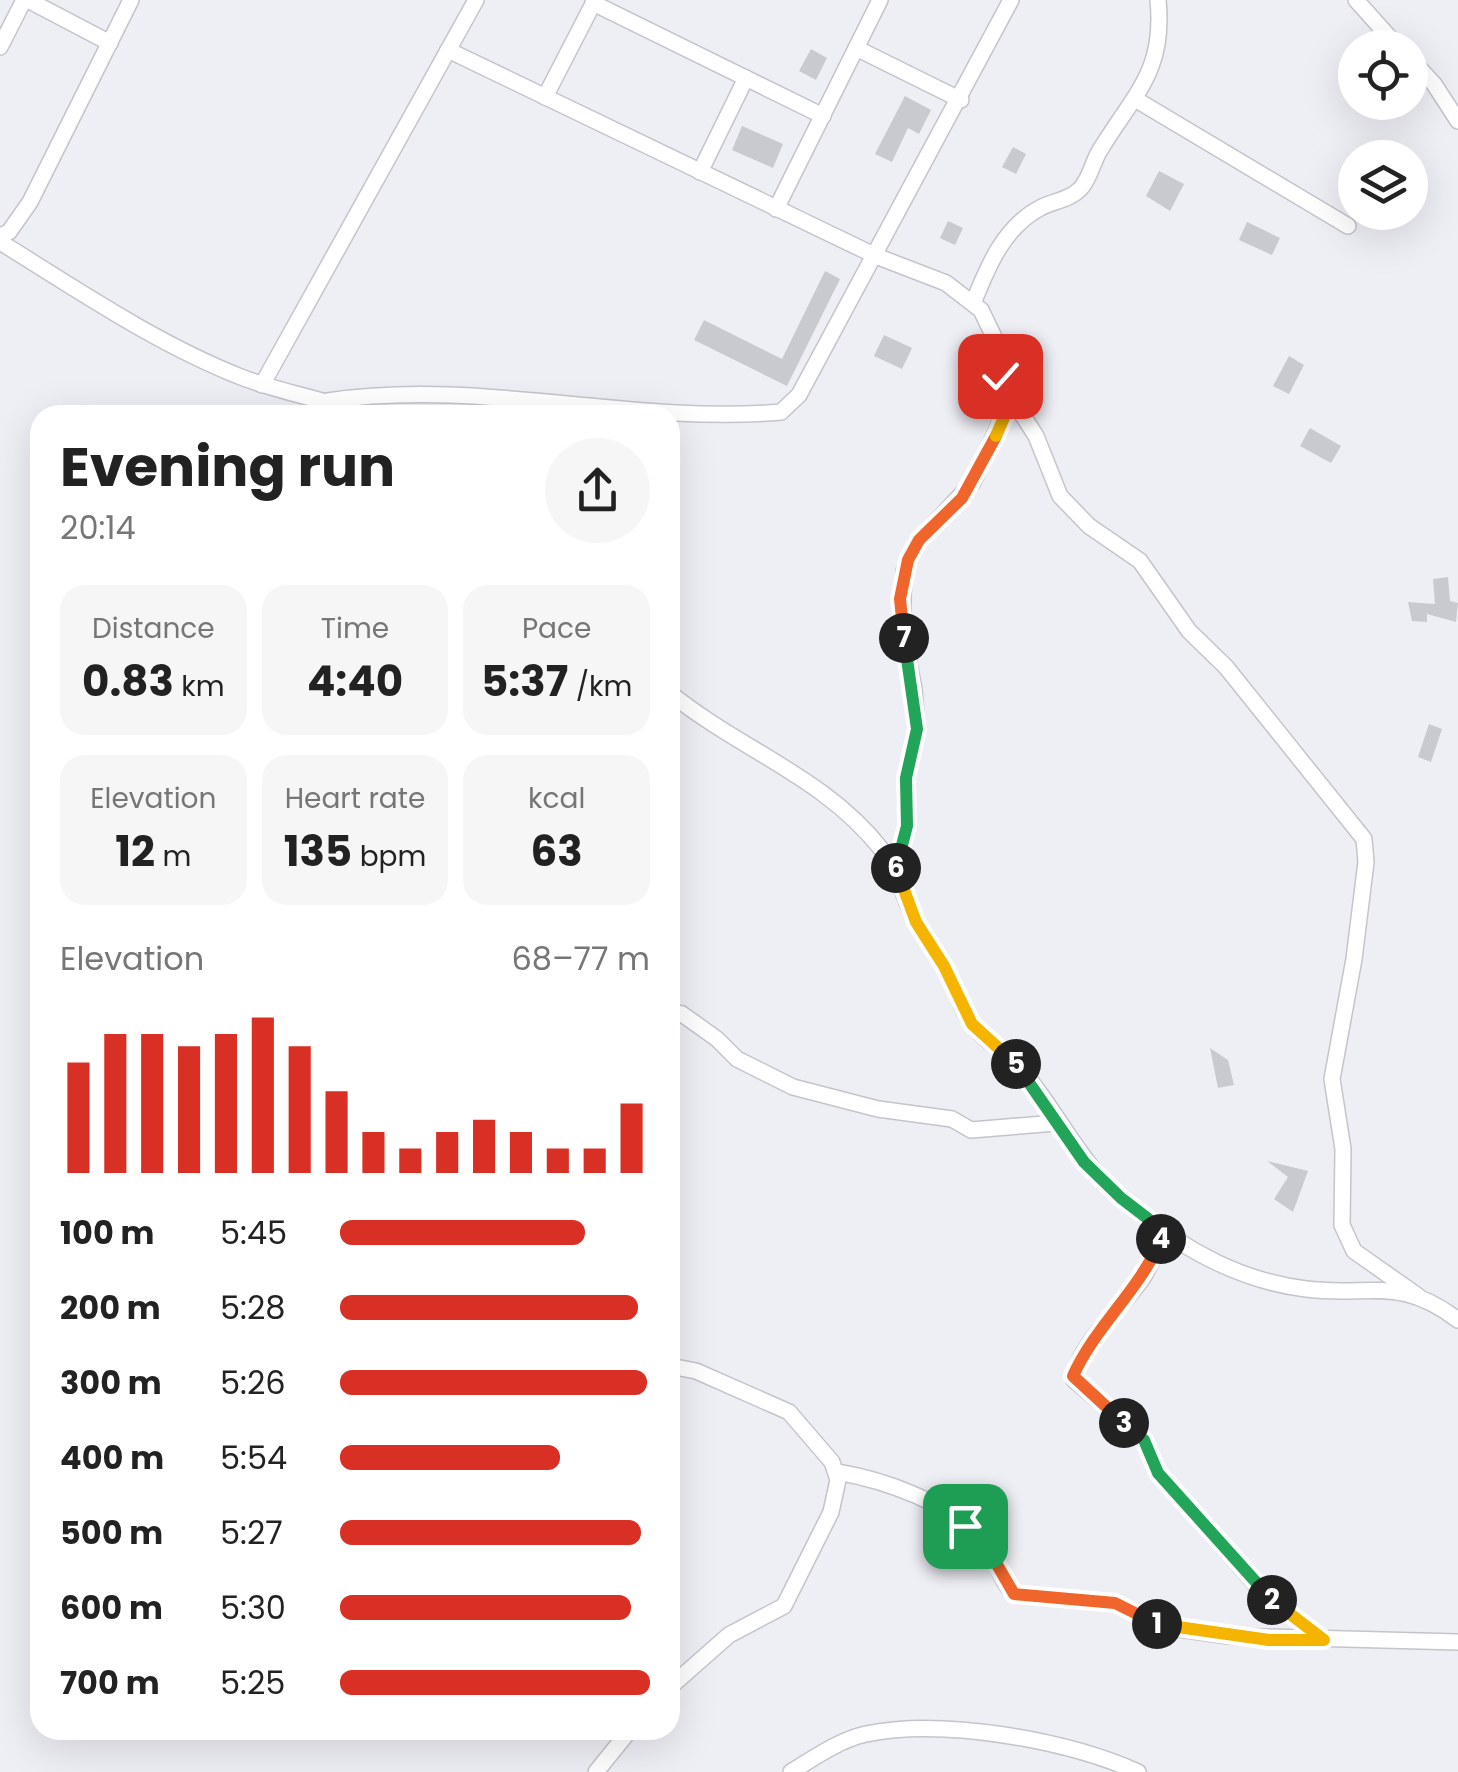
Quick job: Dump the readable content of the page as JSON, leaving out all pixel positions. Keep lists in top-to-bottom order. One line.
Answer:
{"page":{"heading":["Evening run","20:14"],"stats":[["Distance","0.83 km"],["Time","4:40"],["Pace","5:37 /km"],["Elevation","12 m"],["Heart rate","135 bpm"],["kcal","63"]],"pins":["7","6","5","4","3","2","1"],"chart":["Elevation","68–77 m"],"list":[{"name":"100 m","note":"5:45"},{"name":"200 m","note":"5:28"},{"name":"300 m","note":"5:26"},{"name":"400 m","note":"5:54"},{"name":"500 m","note":"5:27"},{"name":"600 m","note":"5:30"},{"name":"700 m","note":"5:25"}]}}
